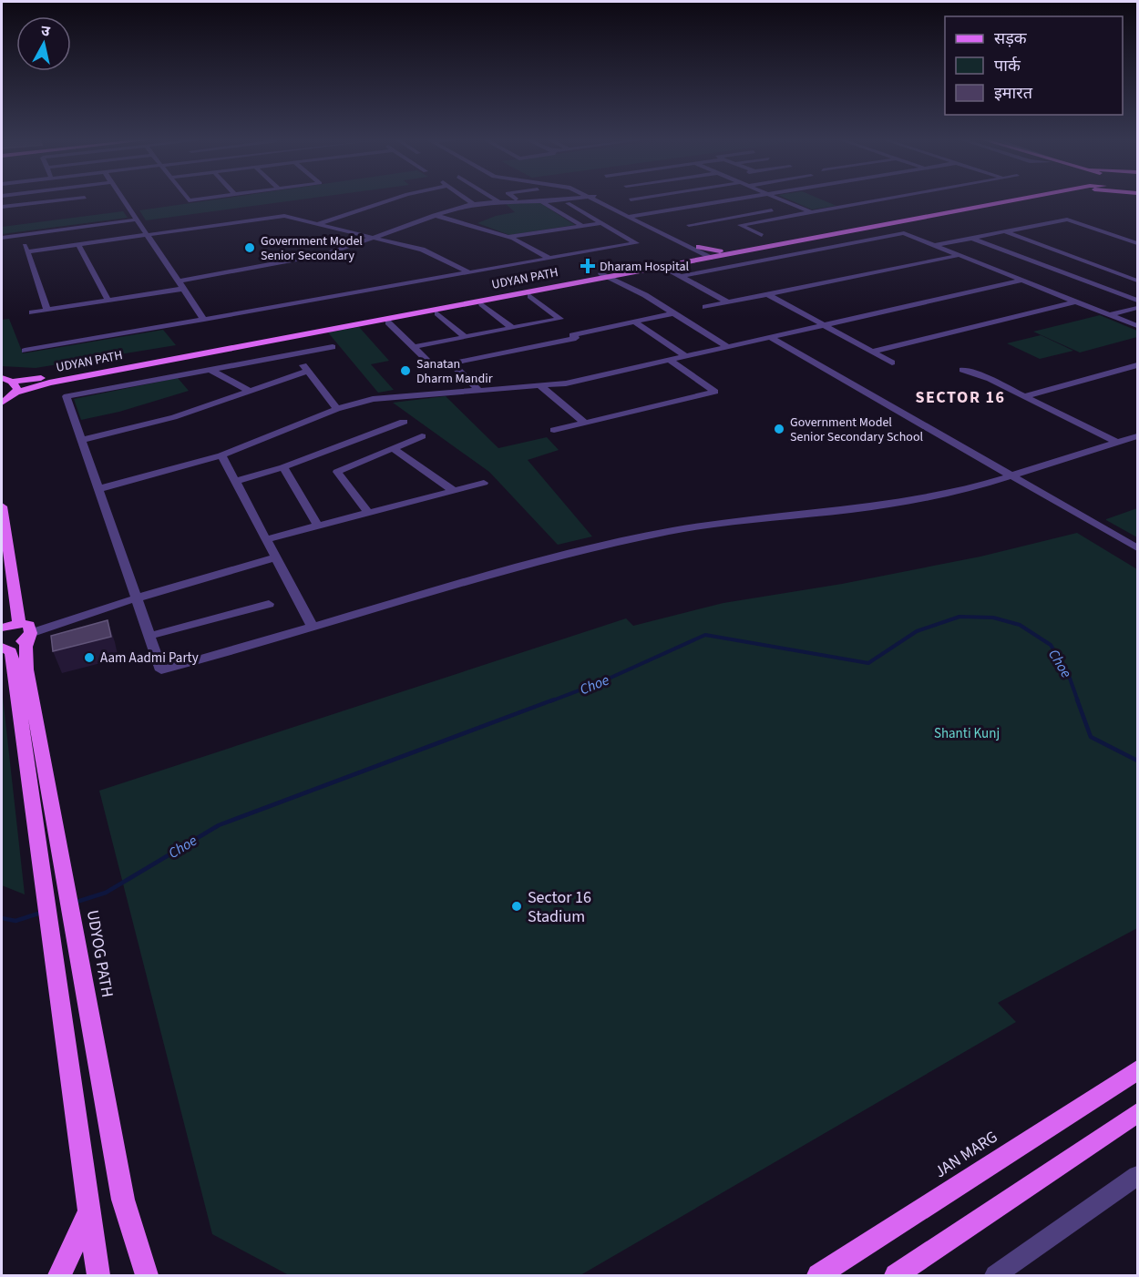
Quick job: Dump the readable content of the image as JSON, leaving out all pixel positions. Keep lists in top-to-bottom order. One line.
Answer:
{"streets":{"main road":["UDYAN PATH","UDYOG PATH","JAN MARG"]},"districts":["SECTOR 16"],"water":["Choe"],"parks":["Shanti Kunj"],"places":{"other":["Government Model Senior Secondary","Sanatan Dharm Mandir","Government Model Senior Secondary School","Aam Aadmi Party","Sector 16 Stadium"],"health":["Dharam Hospital"]},"legend":["सड़क","पार्क","इमारत"],"north":"top"}
